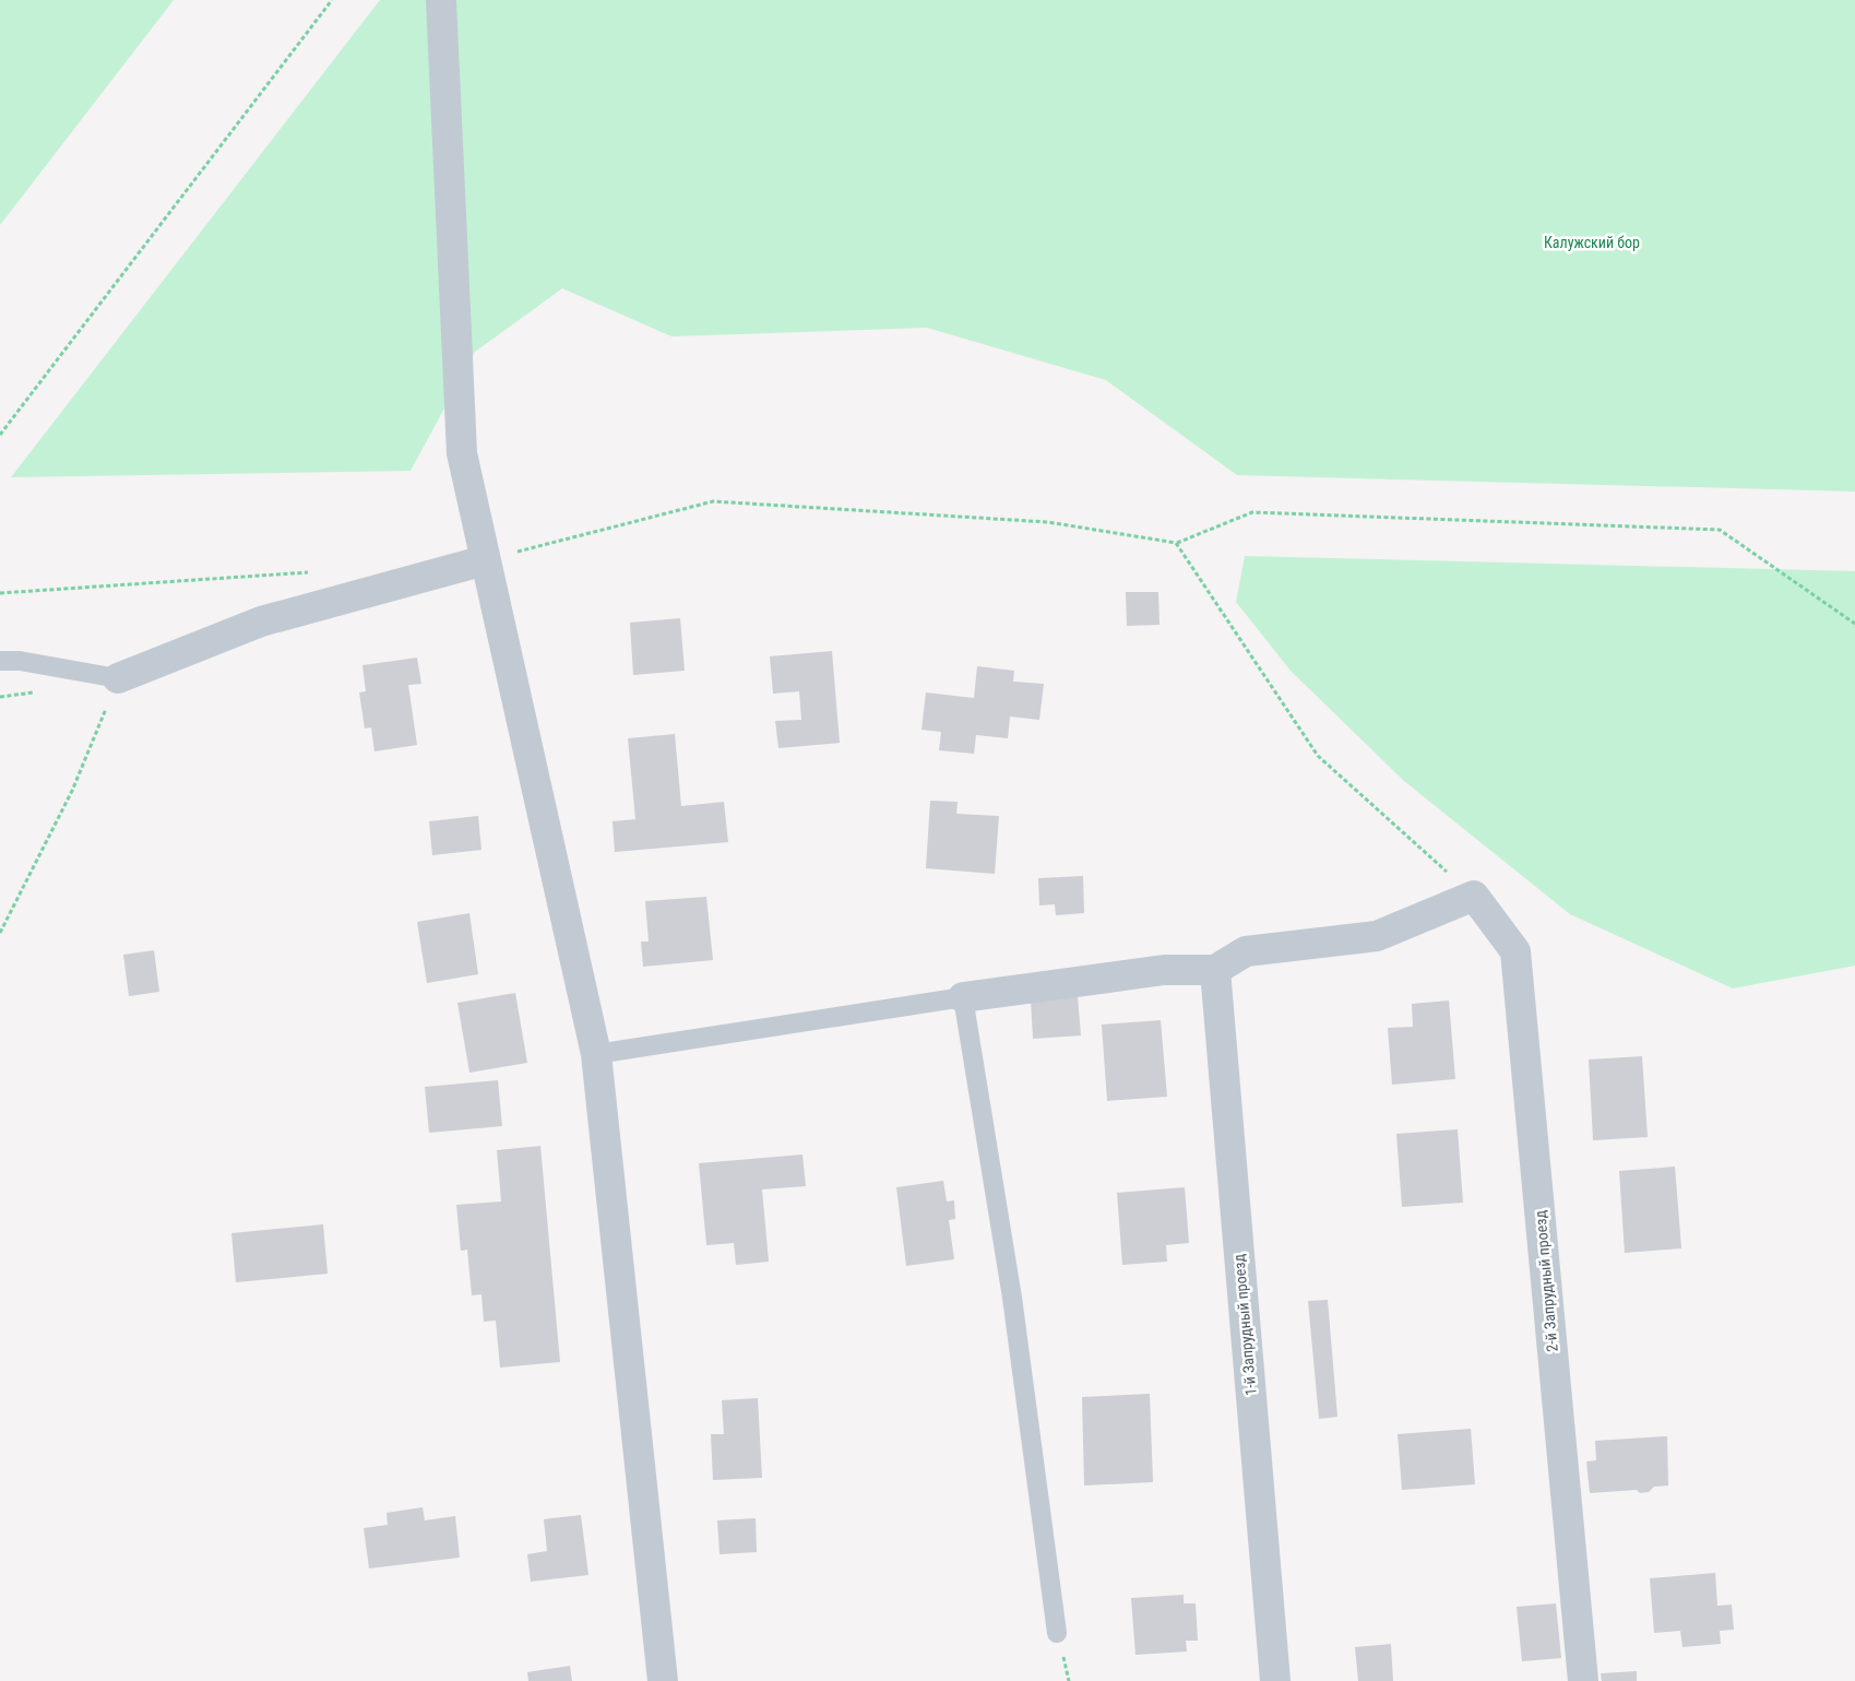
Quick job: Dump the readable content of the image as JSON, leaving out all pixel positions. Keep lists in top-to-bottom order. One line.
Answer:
{"streets":{"street":["2-й Запрудный проезд","1-й Запрудный проезд"]},"parks":["Калужский бор"]}
